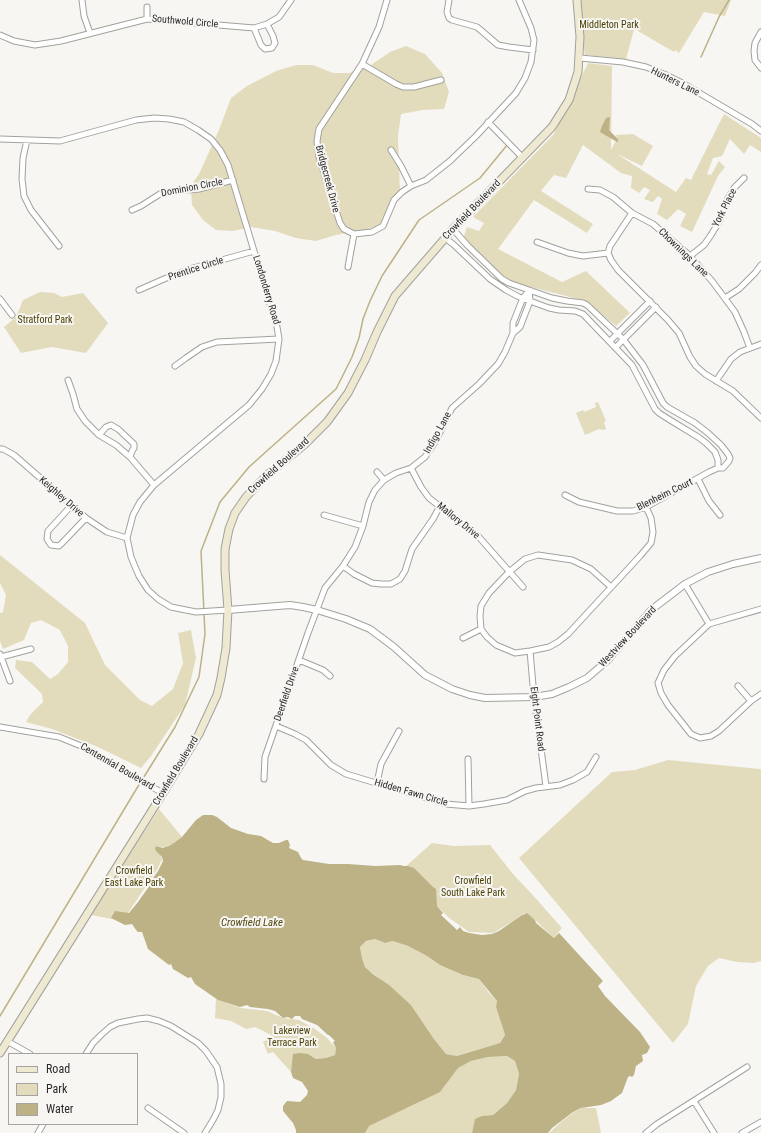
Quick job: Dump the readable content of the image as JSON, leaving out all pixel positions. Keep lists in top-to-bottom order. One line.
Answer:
{"streets":{"main road":["Crowfield Boulevard"],"street":["Southwold Circle","Hunters Lane","Bridgecreek Drive","Dominion Circle","York Place","Chownings Lane","Prentice Circle","Londonderry Road","Indigo Lane","Blenheim Court","Keighley Drive","Mallory Drive","Westview Boulevard","Deerfield Drive","Eight Point Road","Centennial Boulevard","Hidden Fawn Circle"]},"crossings":[["Hunters Lane","Crowfield Boulevard"],["Dominion Circle","Londonderry Road"],["York Place","Chownings Lane"],["Crowfield Boulevard","Londonderry Road"],["Crowfield Boulevard","Westview Boulevard"],["Crowfield Boulevard","Centennial Boulevard"],["Prentice Circle","Londonderry Road"],["Londonderry Road","Keighley Drive"],["Londonderry Road","Westview Boulevard"],["Indigo Lane","Mallory Drive"],["Indigo Lane","Westview Boulevard"],["Indigo Lane","Deerfield Drive"],["Mallory Drive","Eight Point Road"],["Westview Boulevard","Deerfield Drive"],["Westview Boulevard","Eight Point Road"],["Deerfield Drive","Hidden Fawn Circle"],["Eight Point Road","Hidden Fawn Circle"]],"water":["Crowfield Lake"],"parks":["Middleton Park","Stratford Park","Crowfield East Lake Park","Crowfield South Lake Park","Lakeview Terrace Park"],"legend":["Road","Park","Water"]}
